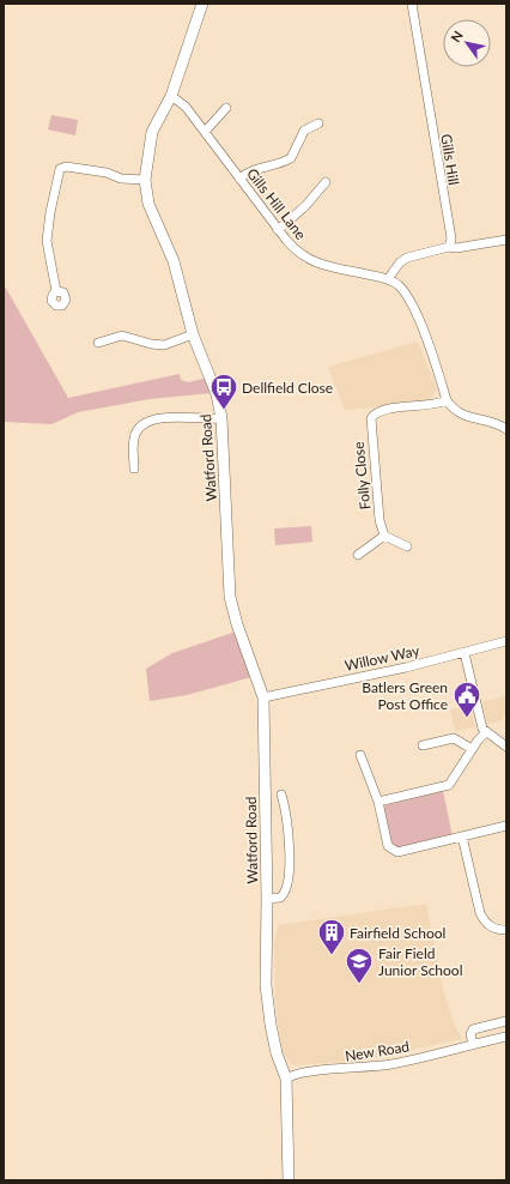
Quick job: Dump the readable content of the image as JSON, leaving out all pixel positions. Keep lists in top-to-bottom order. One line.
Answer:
{"streets":{"main road":["Watford Road"],"street":["Gills Hill","Gills Hill Lane","Folly Close","Willow Way","New Road"]},"crossings":[["Gills Hill Lane","Watford Road"],["Gills Hill Lane","Folly Close"],["Watford Road","Willow Way"],["Watford Road","New Road"]],"places":{"bus stop":["Dellfield Close"],"public building":["Batlers Green Post Office"],"building":["Fairfield School"],"school or university":["Fair Field Junior School"]},"north":"top left"}
